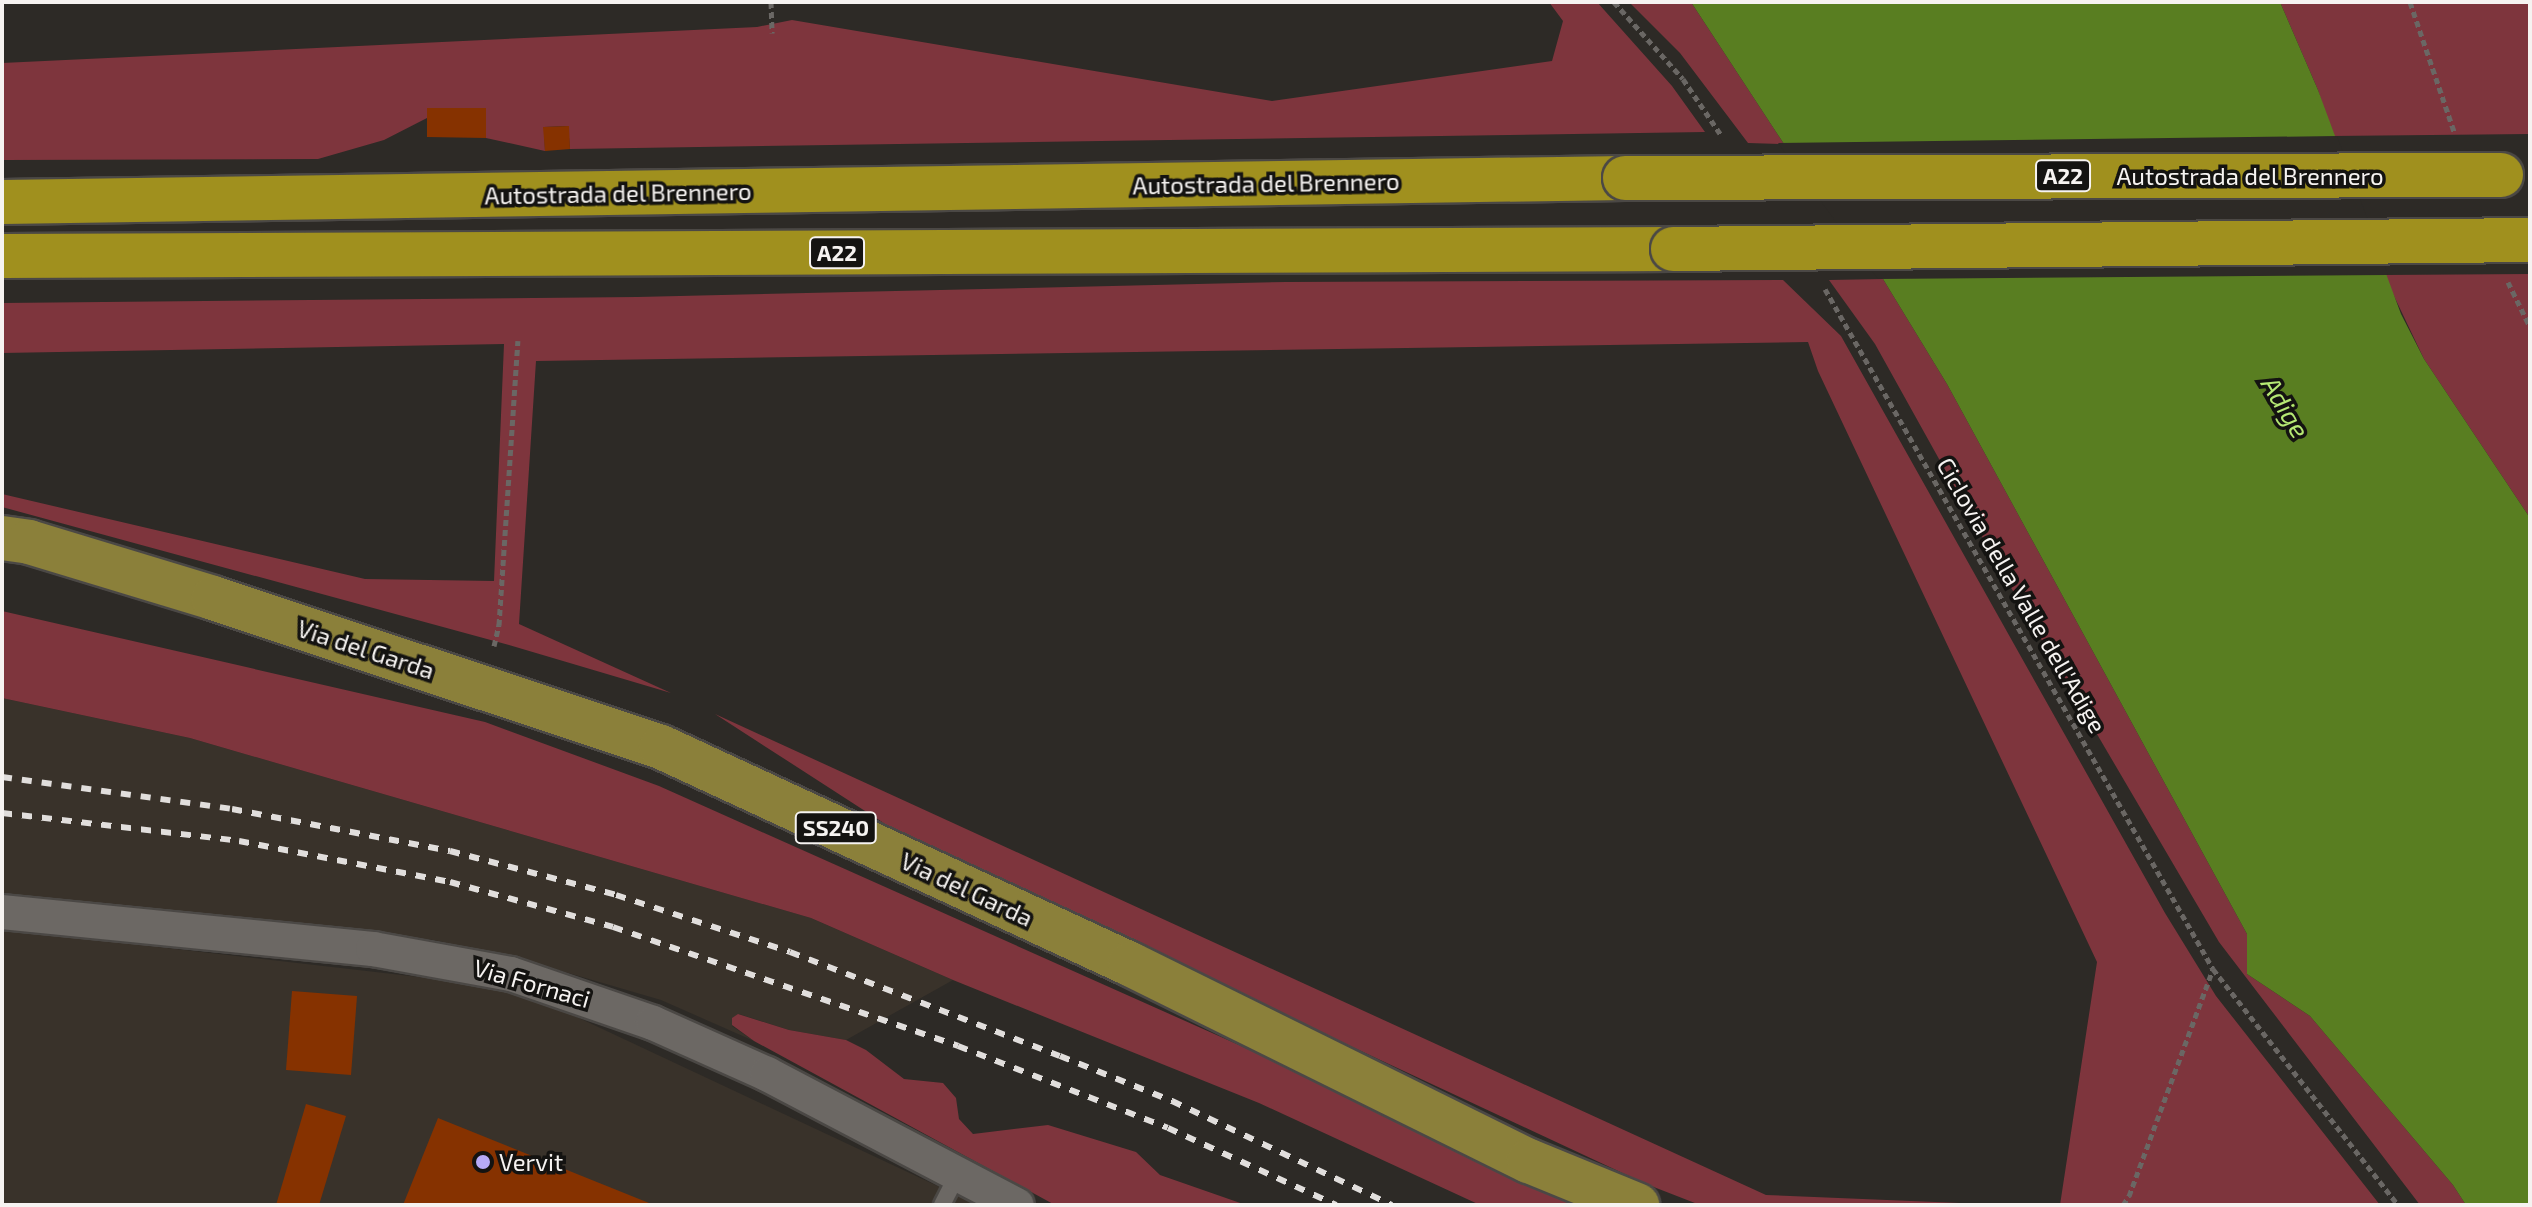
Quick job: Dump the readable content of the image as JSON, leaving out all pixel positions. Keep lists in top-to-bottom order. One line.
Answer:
{"streets":{"highway":["A22","Autostrada del Brennero"],"main road":["Via del Garda","SS240"],"street":["Via Fornaci"],"path":["Ciclovia della Valle dell'Adige"]},"water":["Adige"],"places":["Vervit"]}
